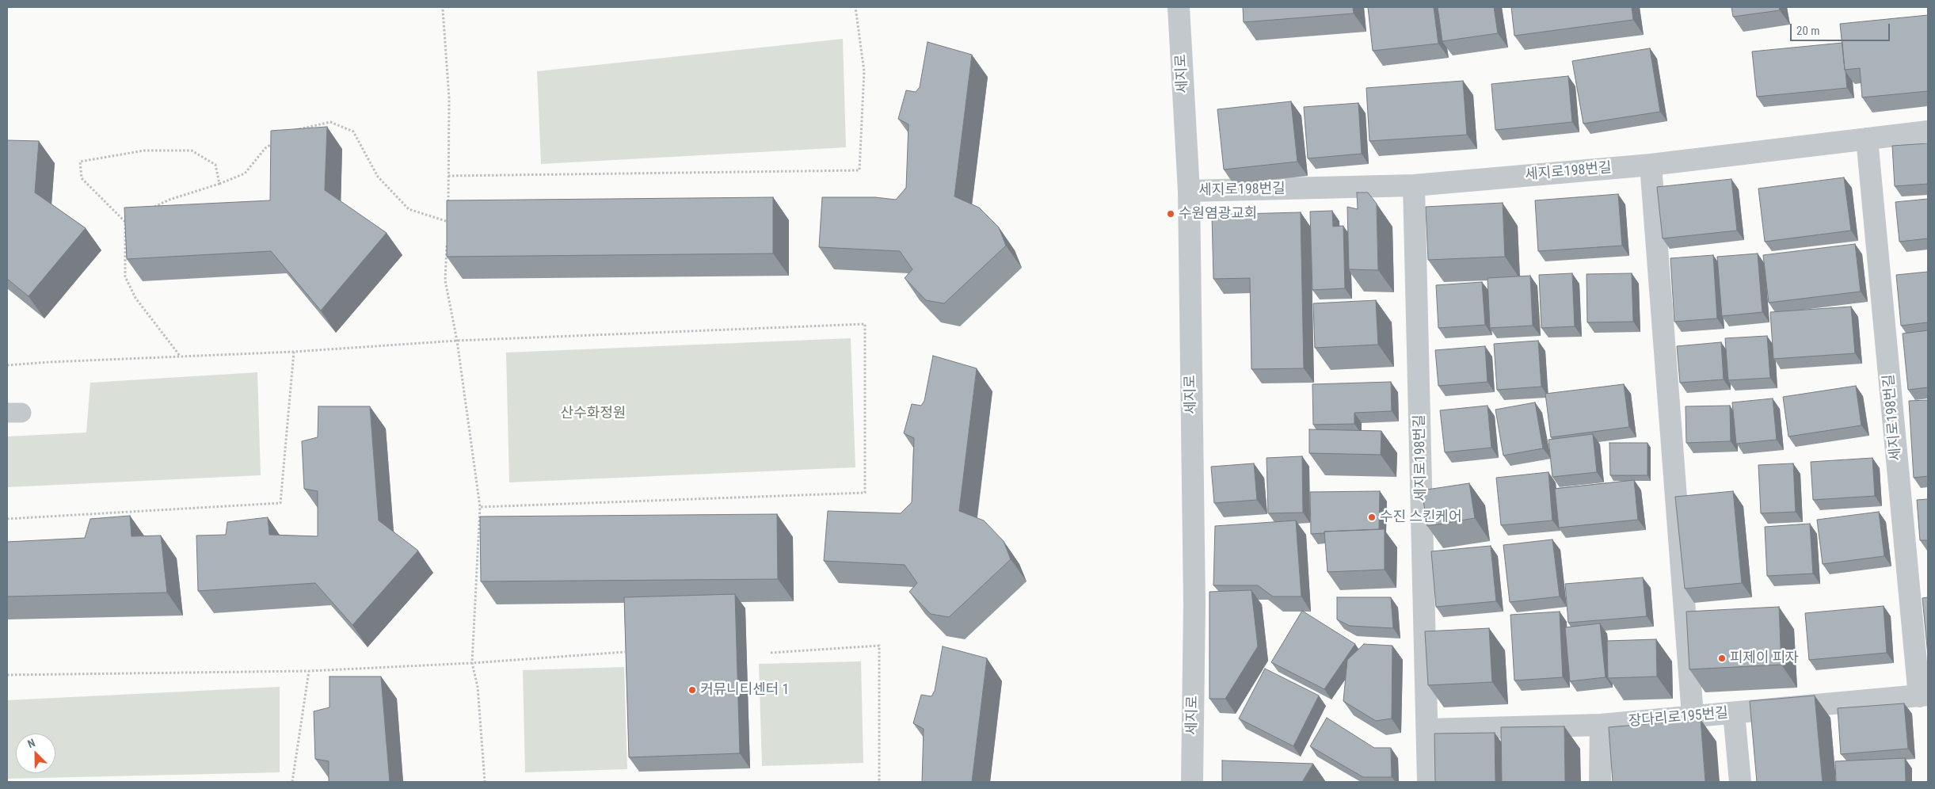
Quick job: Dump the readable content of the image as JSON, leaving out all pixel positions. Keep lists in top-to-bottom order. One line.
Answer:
{"streets":{"street":["세지로","세지로198번길","장다리로195번길"]},"crossings":[["세지로","세지로198번길"],["세지로198번길","장다리로195번길"]],"parks":["산수화정원"],"places":["수원염광교회","수진 스킨케어","피제이 피자","커뮤니티센터 1"],"scale_bar":"20 m","north":"top left"}
